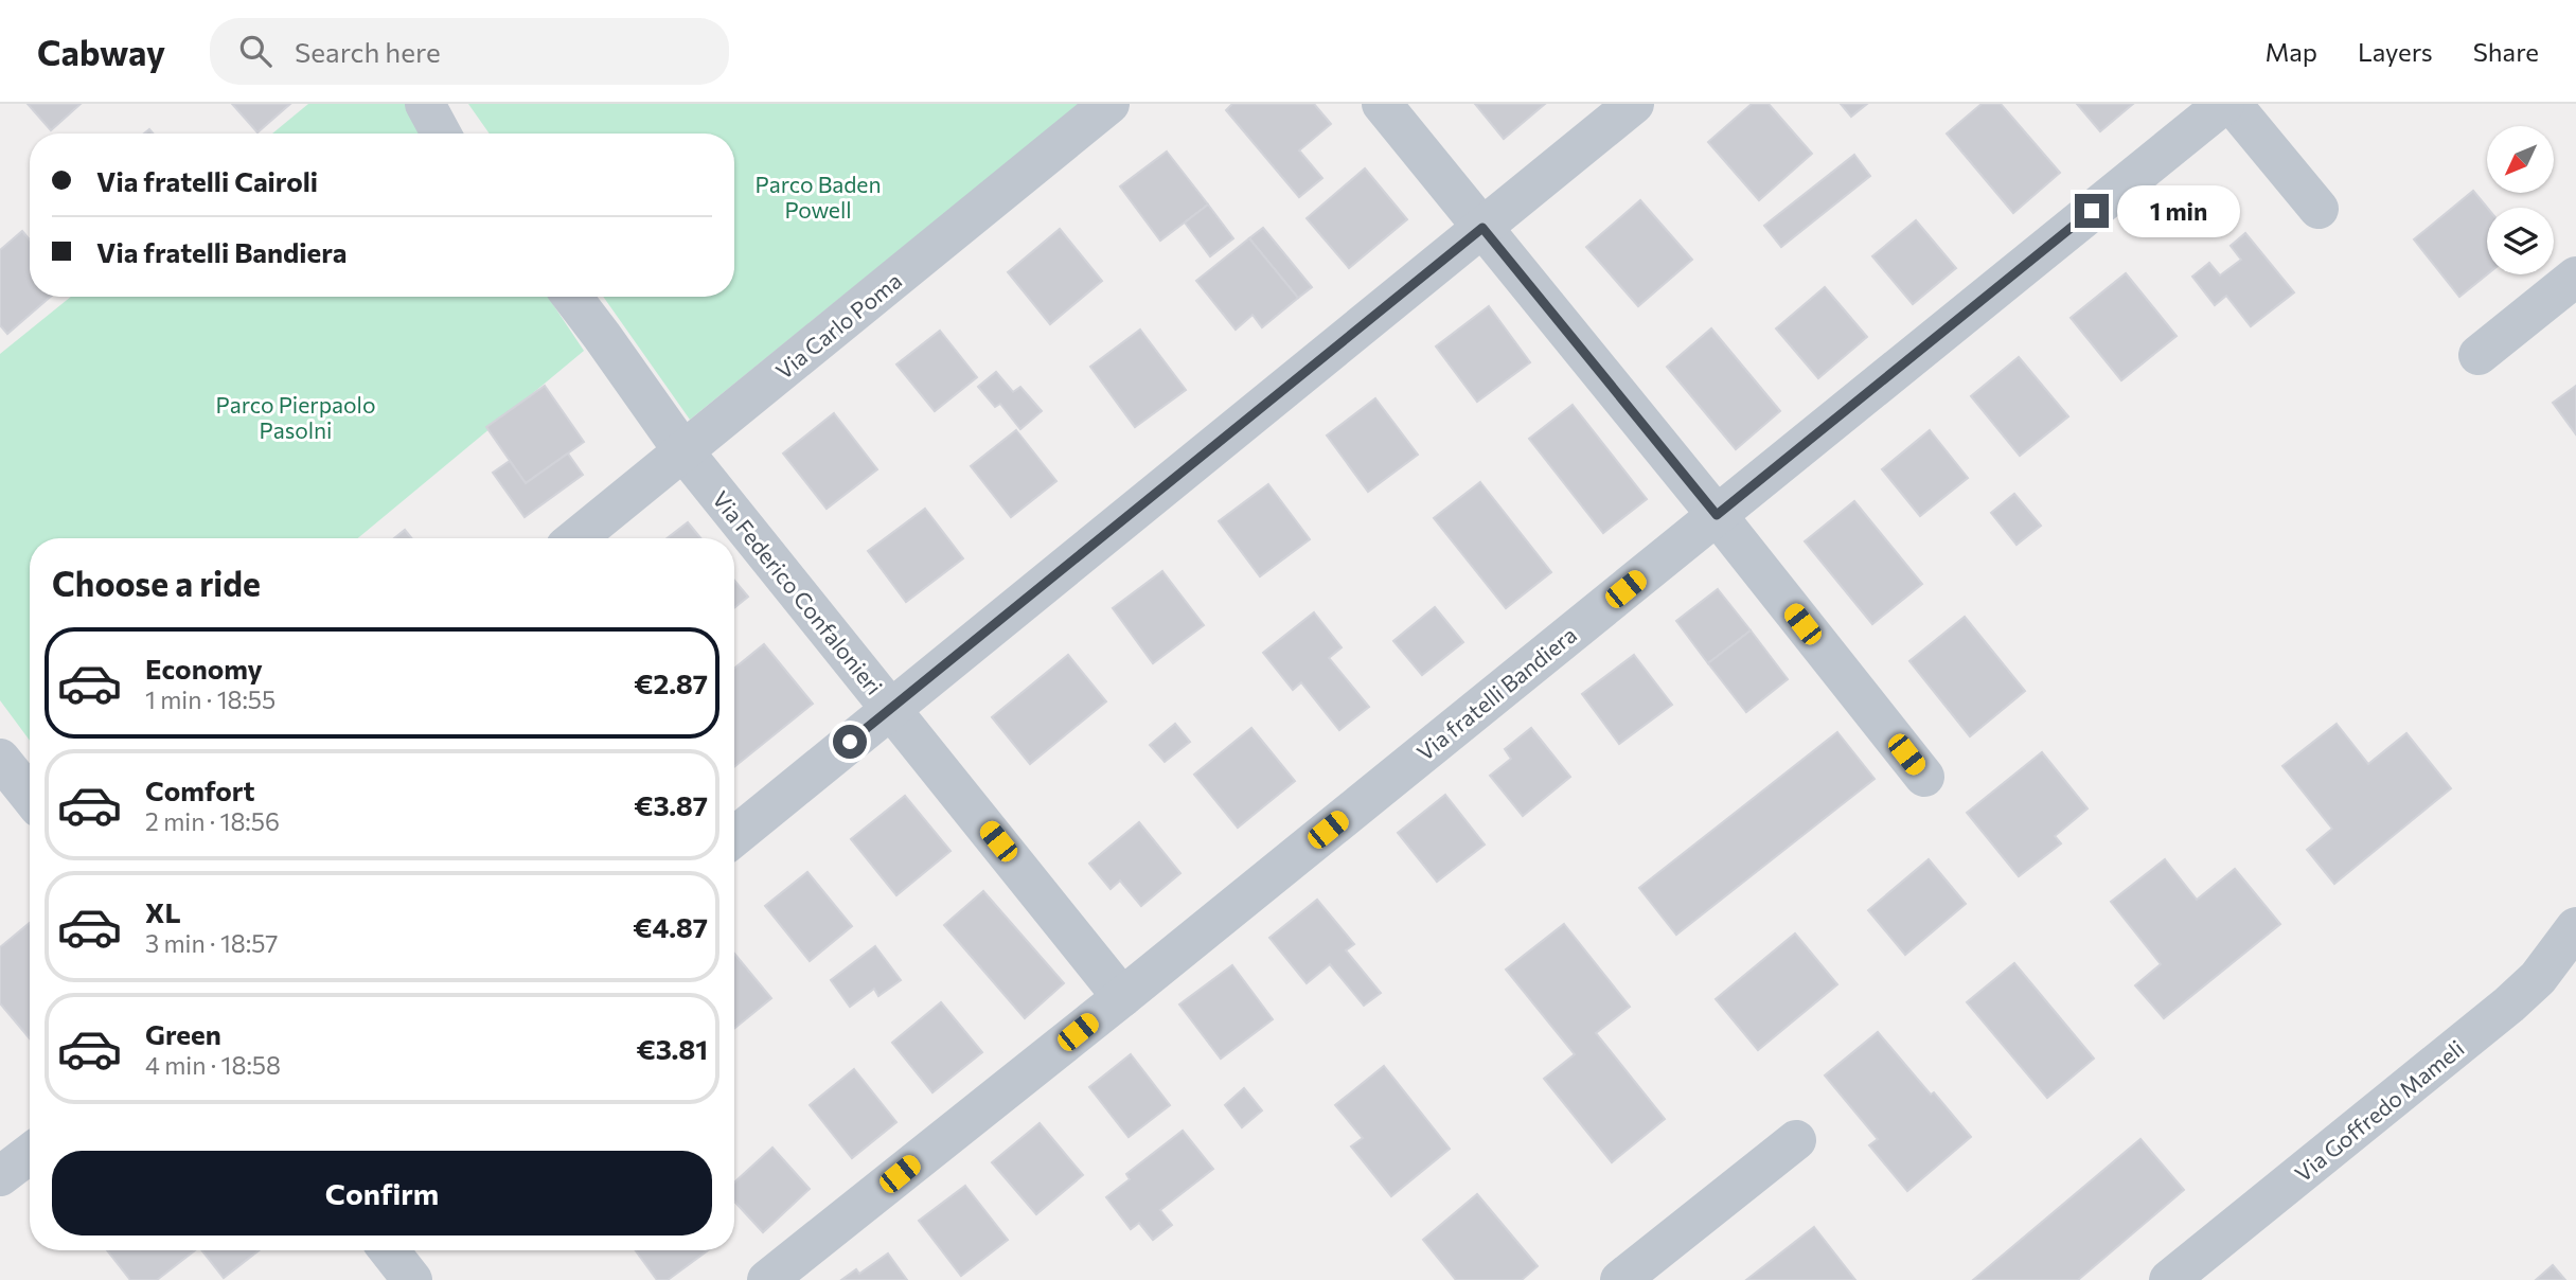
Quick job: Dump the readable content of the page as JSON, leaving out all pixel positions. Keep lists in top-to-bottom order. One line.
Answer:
{"streets":{"street":["Via Carlo Poma","Via Federico Confalonieri","Via fratelli Bandiera","Via Goffredo Mameli"]},"crossings":[["Via Carlo Poma","Via Federico Confalonieri"],["Via Federico Confalonieri","Via fratelli Bandiera"]],"parks":["Parco Baden Powell","Parco Pierpaolo Pasolni"],"north":"bottom left","page":{"header":"Cabway","search":"Search here","nav":["Map","Layers","Share"],"banner":["Via fratelli Cairoli","Via fratelli Bandiera"],"bubble":"1 min","heading":"Choose a ride","list":[{"name":"Economy","note":"1 min · 18:55","value":"€2.87"},{"name":"Comfort","note":"2 min · 18:56","value":"€3.87"},{"name":"XL","note":"3 min · 18:57","value":"€4.87"},{"name":"Green","note":"4 min · 18:58","value":"€3.81"}],"buttons":"Confirm"}}
